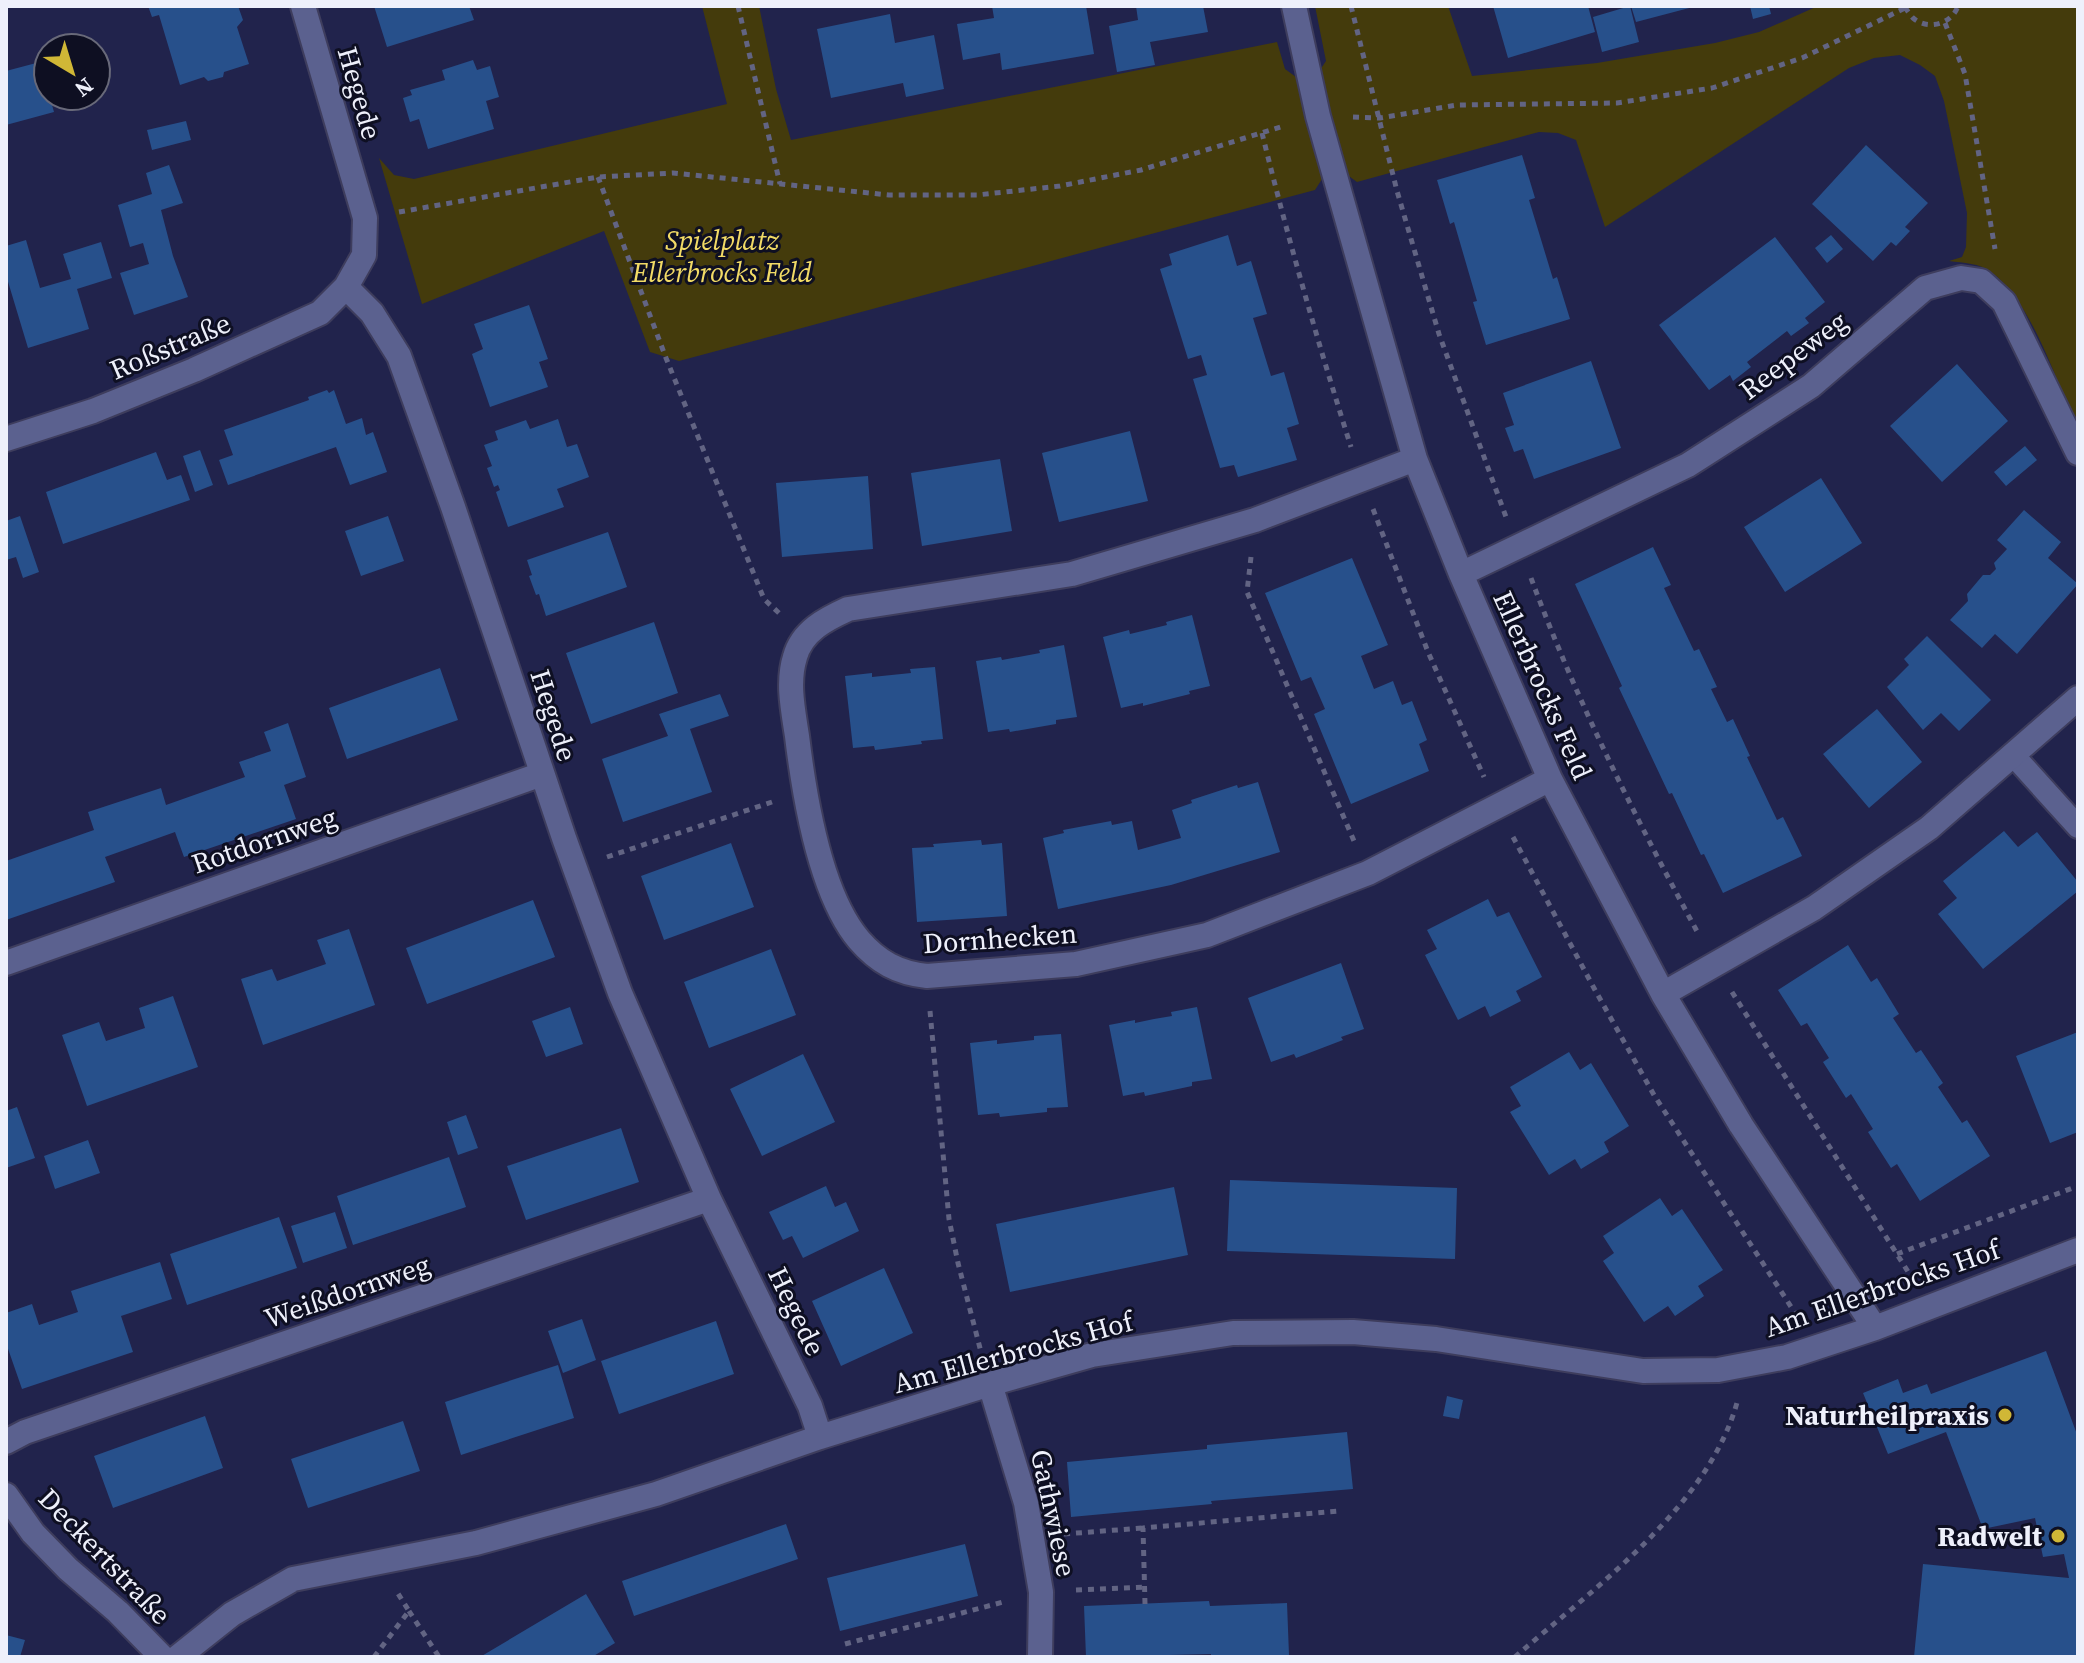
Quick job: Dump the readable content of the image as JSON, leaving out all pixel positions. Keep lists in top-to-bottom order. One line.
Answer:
{"streets":{"street":["Hegede","Roßstraße","Reepeweg","Ellerbrocks Feld","Rotdornweg","Dornhecken","Am Ellerbrocks Hof","Weißdornweg","Gathwiese","Deckertstraße"]},"crossings":[["Hegede","Roßstraße"],["Hegede","Rotdornweg"],["Hegede","Am Ellerbrocks Hof"],["Hegede","Weißdornweg"],["Reepeweg","Ellerbrocks Feld"],["Ellerbrocks Feld","Dornhecken"],["Ellerbrocks Feld","Am Ellerbrocks Hof"],["Am Ellerbrocks Hof","Gathwiese"]],"parks":["Spielplatz Ellerbrocks Feld"],"places":["Naturheilpraxis","Radwelt"],"north":"bottom right"}
